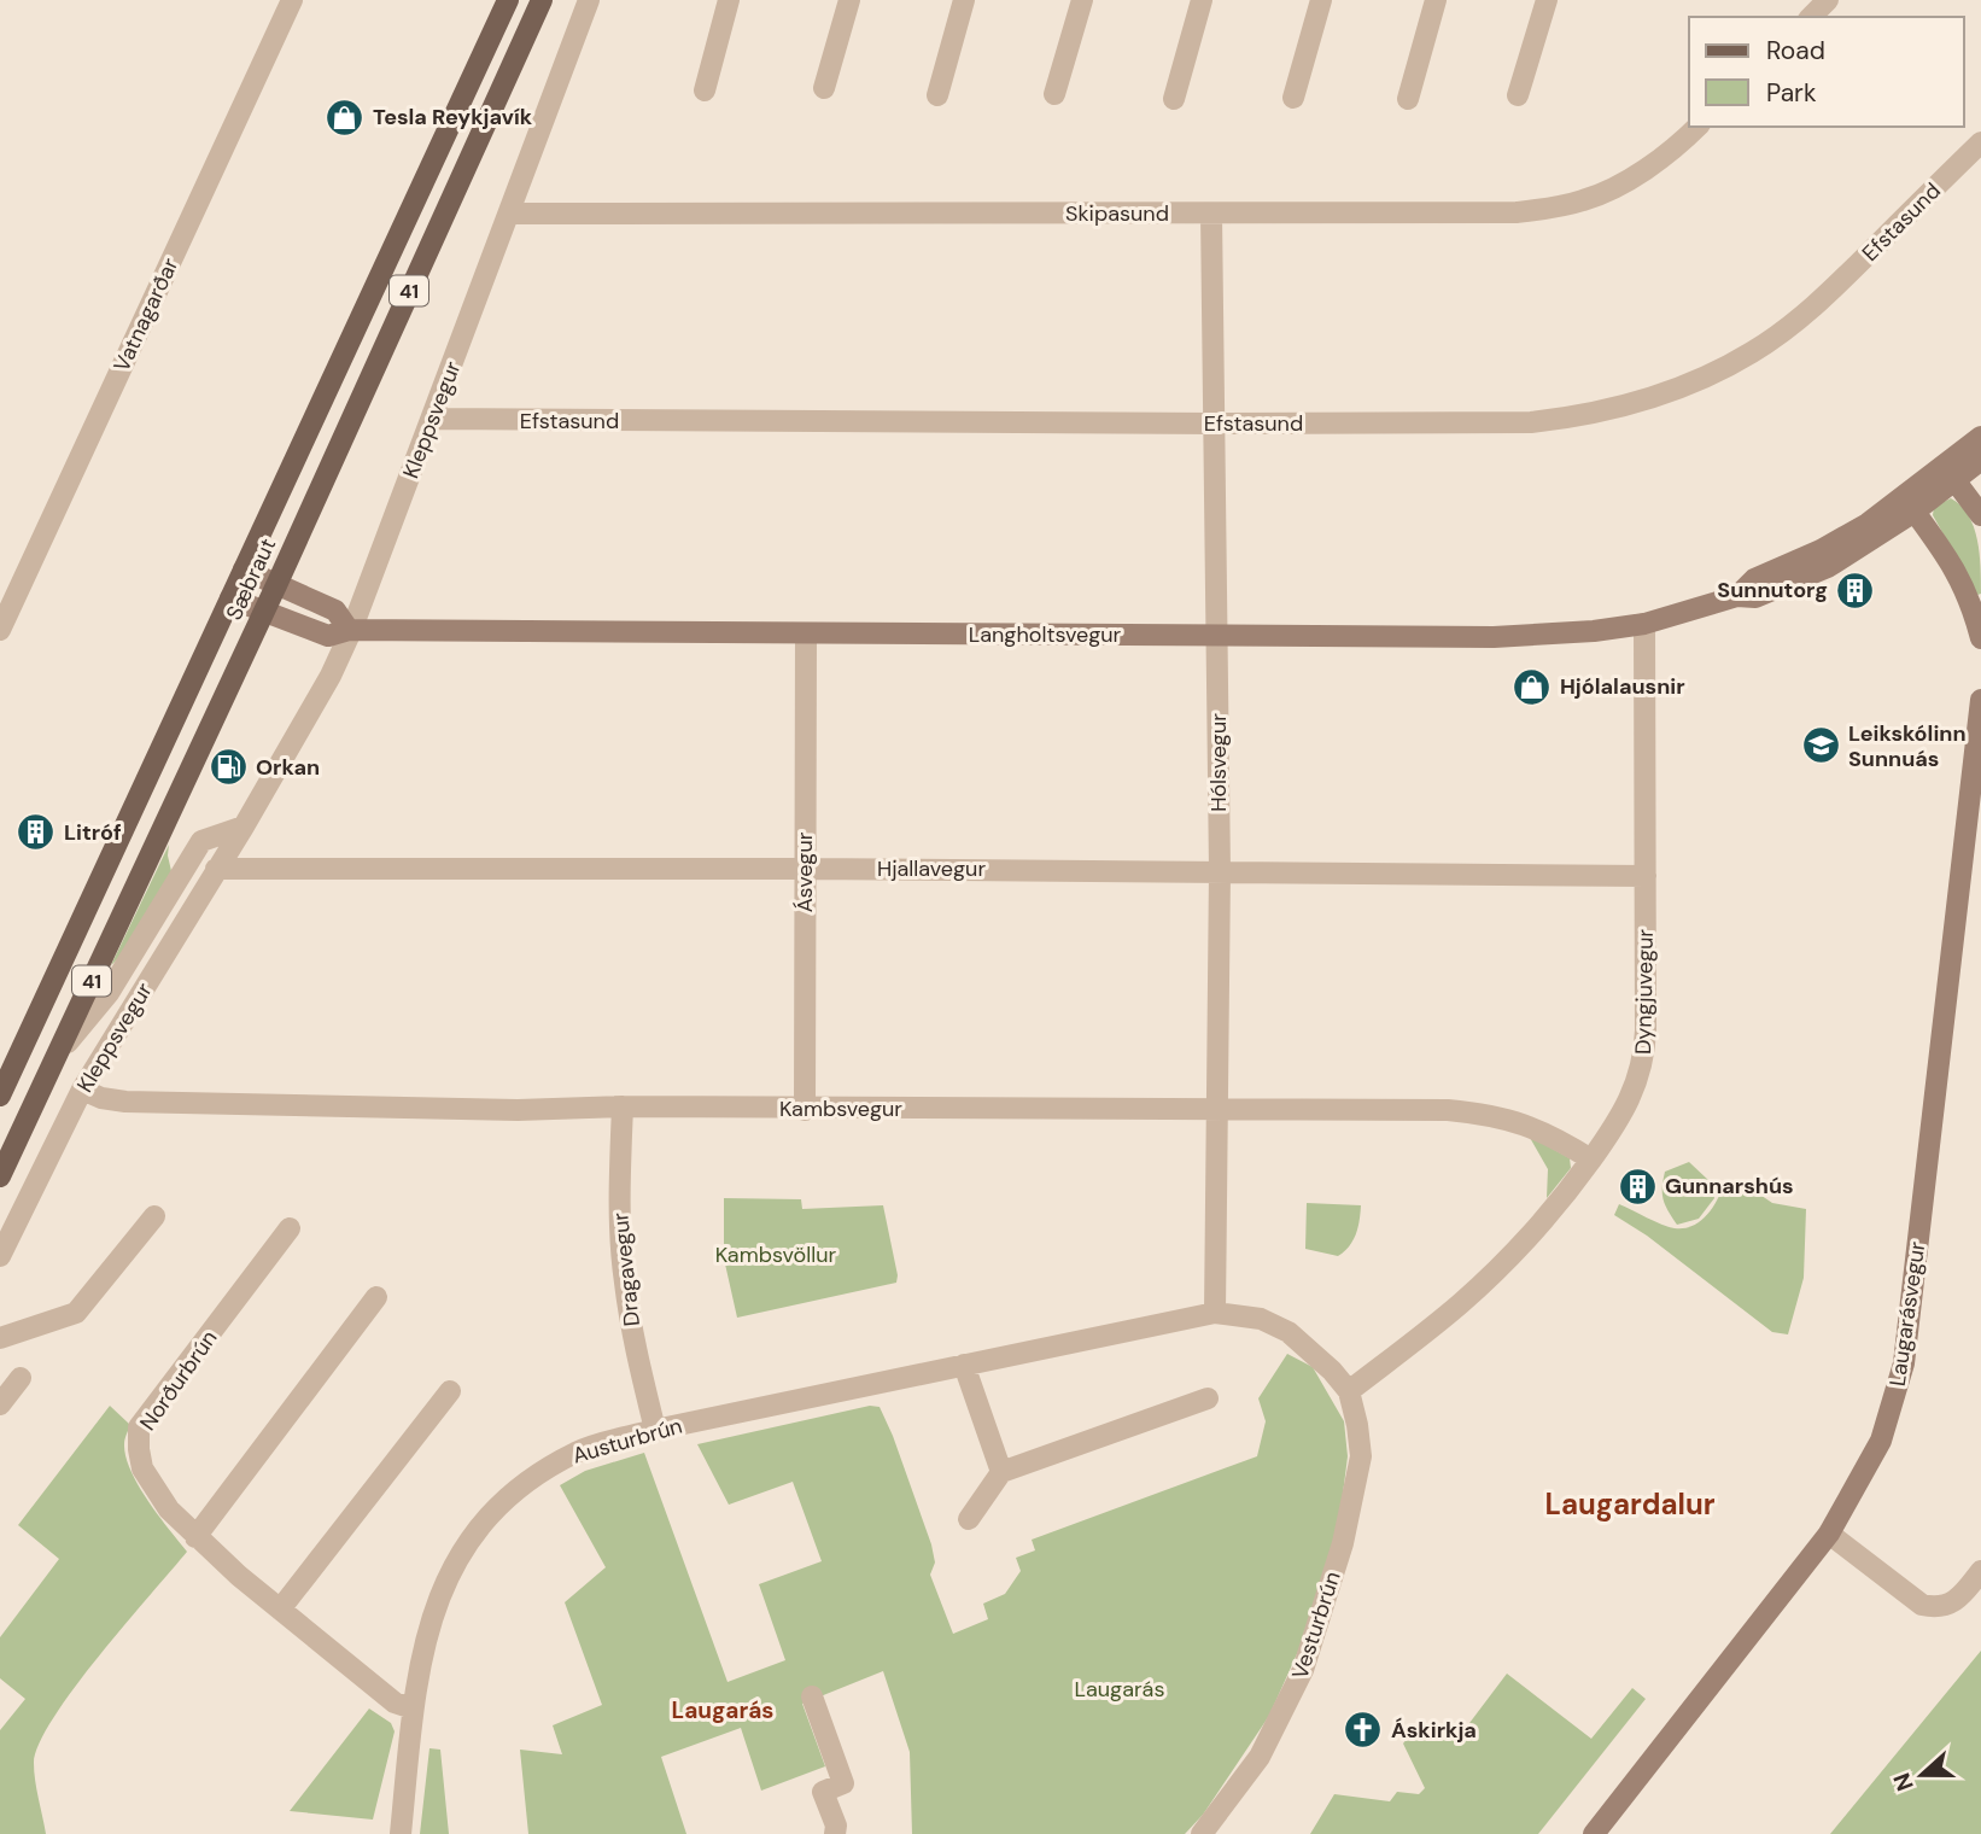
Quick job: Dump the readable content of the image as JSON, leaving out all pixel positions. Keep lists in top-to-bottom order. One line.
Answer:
{"streets":{"main road":["41","Sæbraut"],"street":["Skipasund","Efstasund","Vatnagarðar","Kleppsvegur","Langholtsvegur","Hólsvegur","Hjallavegur","Ásvegur","Dyngjuvegur","Kambsvegur","Dragavegur","Laugarásvegur","Norðurbrún","Austurbrún","Vesturbrún"]},"crossings":[["Skipasund","Kleppsvegur"],["Skipasund","Hólsvegur"],["Efstasund","Kleppsvegur"],["Efstasund","Hólsvegur"],["Kleppsvegur","Sæbraut"],["Kleppsvegur","Langholtsvegur"],["Kleppsvegur","Hjallavegur"],["Kleppsvegur","Kambsvegur"],["Sæbraut","Langholtsvegur"],["Langholtsvegur","Hólsvegur"],["Langholtsvegur","Ásvegur"],["Langholtsvegur","Dyngjuvegur"],["Hólsvegur","Hjallavegur"],["Hólsvegur","Kambsvegur"],["Hólsvegur","Austurbrún"],["Hjallavegur","Ásvegur"],["Hjallavegur","Dyngjuvegur"],["Ásvegur","Kambsvegur"],["Dyngjuvegur","Kambsvegur"],["Dyngjuvegur","Austurbrún"],["Dyngjuvegur","Vesturbrún"],["Kambsvegur","Dragavegur"],["Dragavegur","Austurbrún"],["Norðurbrún","Austurbrún"],["Austurbrún","Vesturbrún"]],"districts":["Laugardalur","Laugarás"],"parks":["Kambsvöllur","Laugarás"],"places":{"shop":["Tesla Reykjavík","Hjólalausnir"],"building":["Sunnutorg","Litróf","Gunnarshús"],"school or university":["Leikskólinn Sunnuás"],"fuel station":["Orkan"],"church":["Áskirkja"]},"legend":["Road","Park"],"north":"left"}
